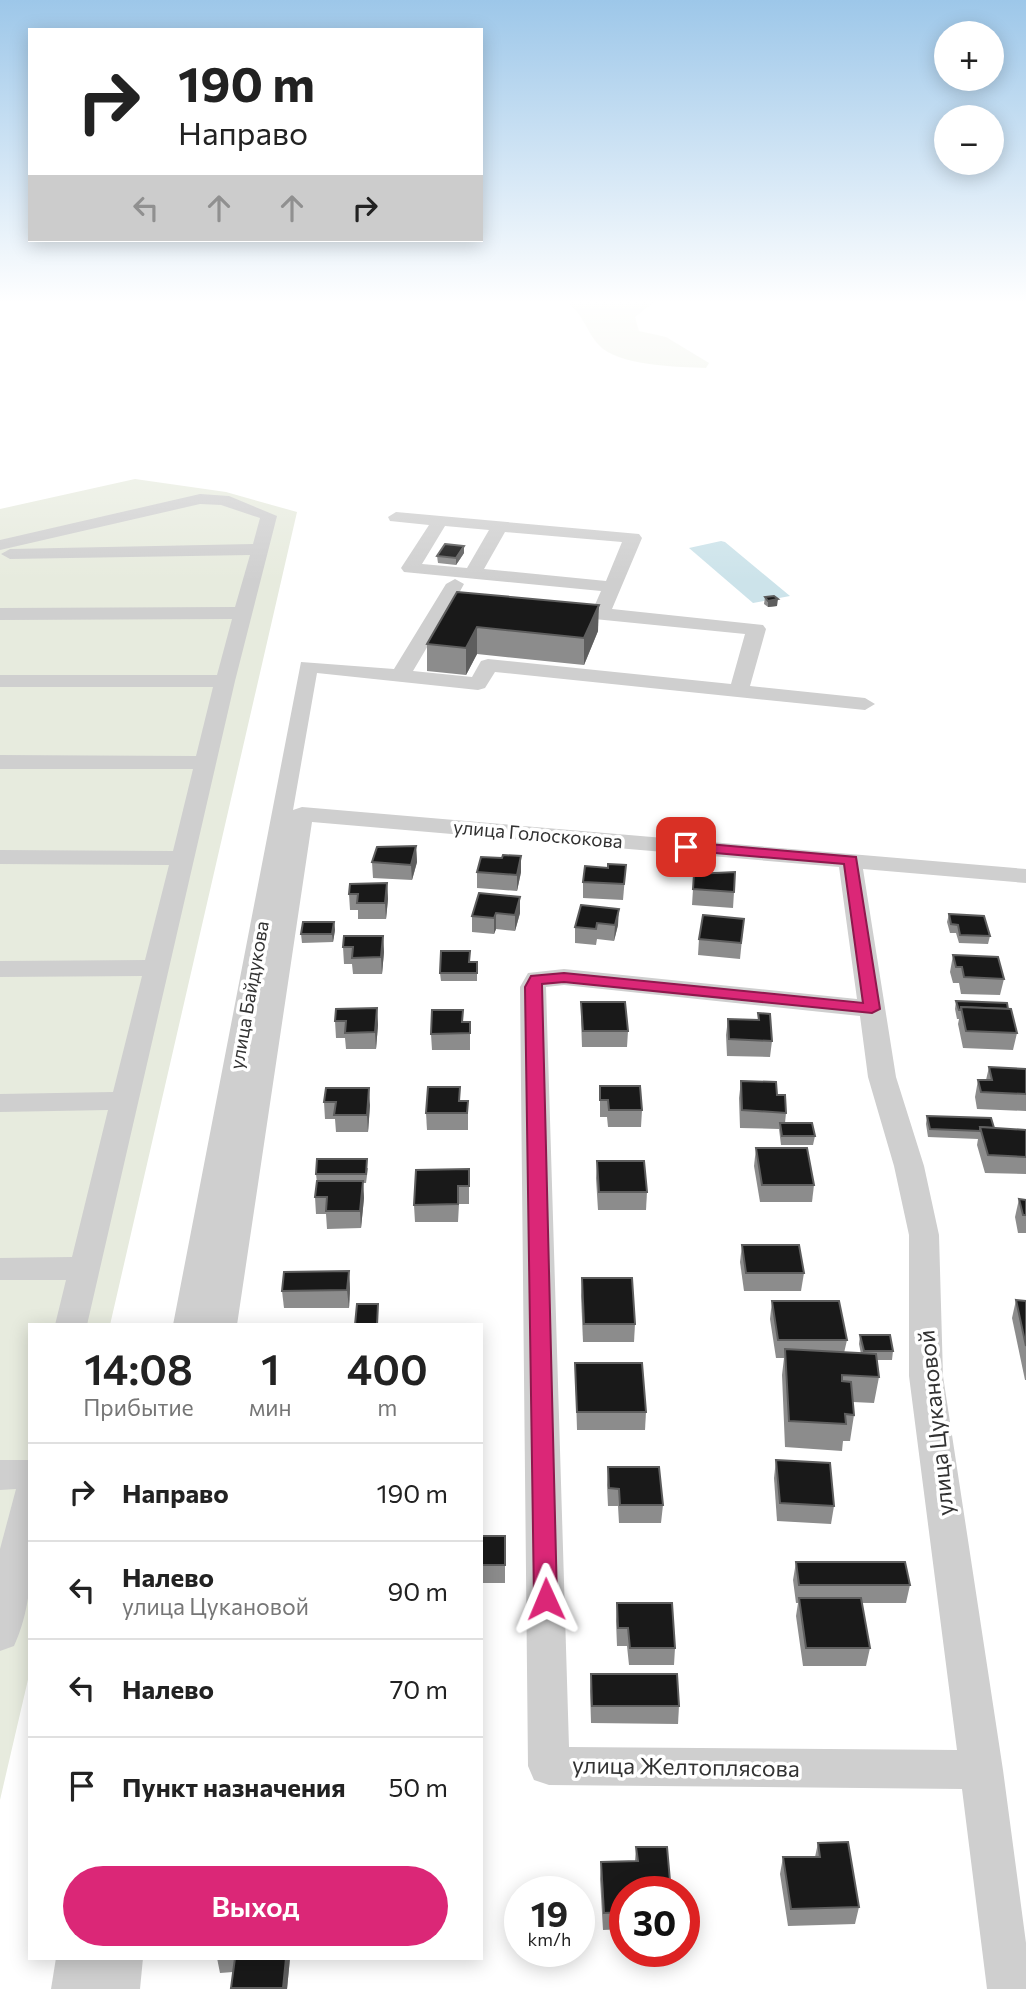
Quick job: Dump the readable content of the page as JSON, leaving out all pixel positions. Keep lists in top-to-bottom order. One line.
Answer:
{"streets":{"street":["улица Голоскокова","улица Байдукова","улица Цукановой","улица Желтоплясова"]},"crossings":[["улица Голоскокова","улица Байдукова"],["улица Голоскокова","улица Цукановой"],["улица Цукановой","улица Желтоплясова"]],"page":{"map_buttons":["+","−"],"turn":["190 m","Направо"],"eta":["14:08","Прибытие","1","мин","400","m"],"list":[{"name":"Направо","value":"190 m"},{"name":"Налево","note":"улица Цукановой","value":"90 m"},{"name":"Налево","value":"70 m"},{"name":"Пункт назначения","value":"50 m"}],"buttons":"Выход","speed":"19 km/h","limit":"30"}}
